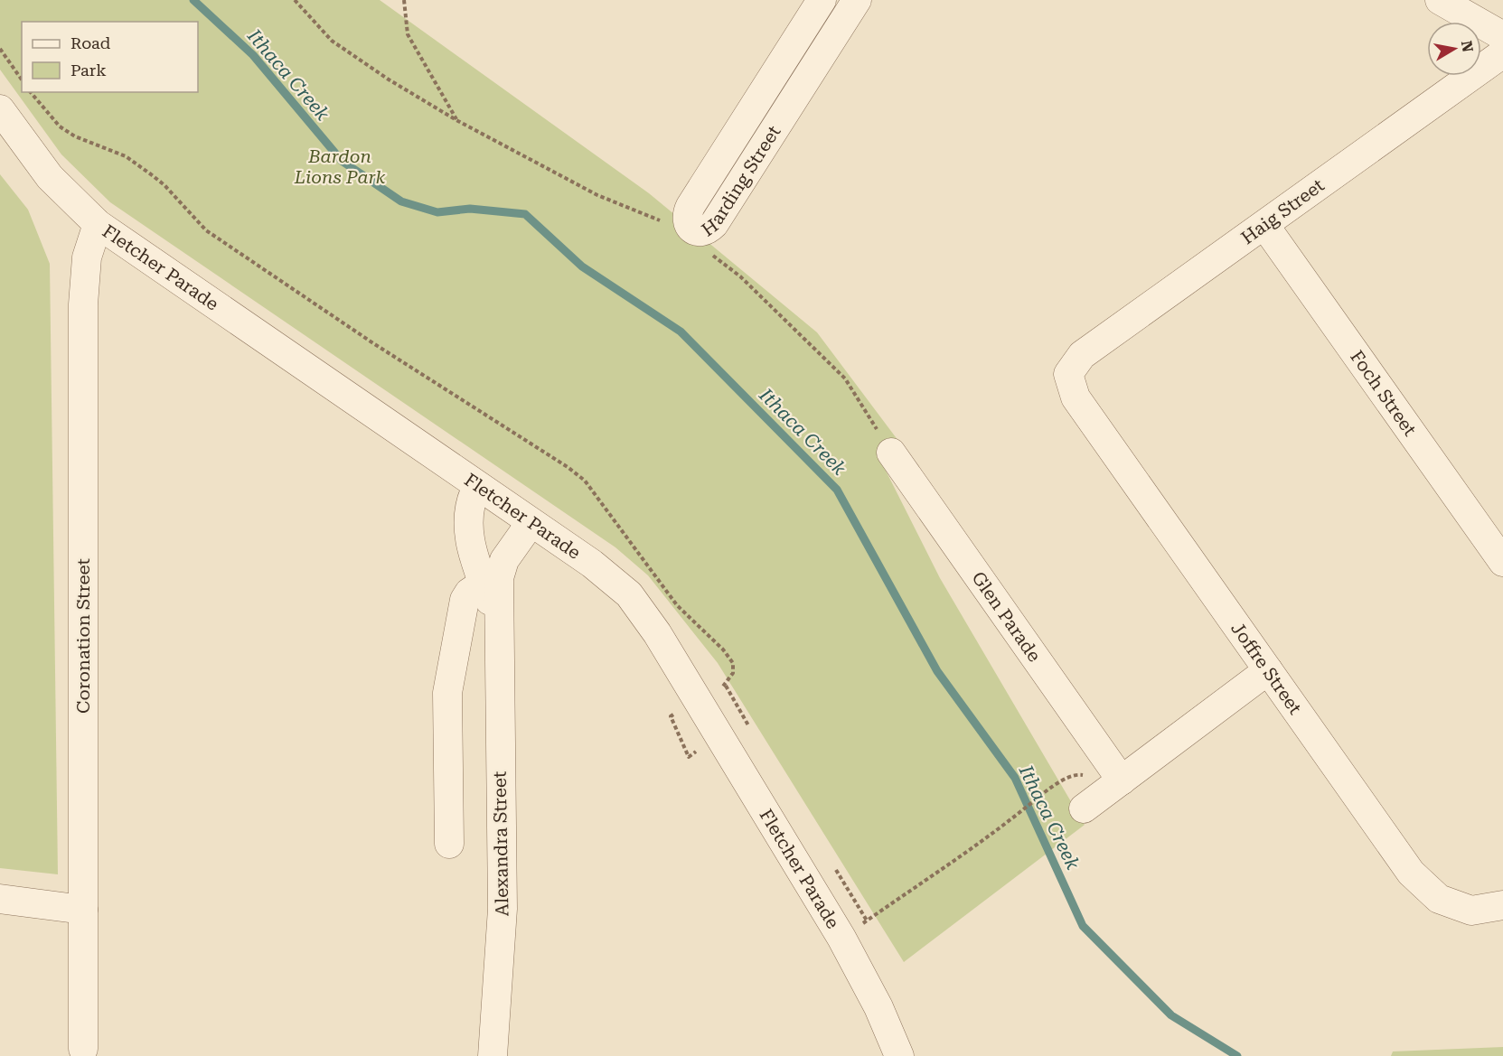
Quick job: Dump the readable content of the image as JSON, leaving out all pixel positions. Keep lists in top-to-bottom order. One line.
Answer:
{"streets":{"street":["Harding Street","Haig Street","Fletcher Parade","Foch Street","Glen Parade","Coronation Street","Joffre Street","Alexandra Street"]},"crossings":[["Haig Street","Foch Street"],["Haig Street","Joffre Street"],["Fletcher Parade","Coronation Street"],["Fletcher Parade","Alexandra Street"]],"water":["Ithaca Creek"],"parks":["Bardon Lions Park"],"legend":["Road","Park"],"north":"right"}
